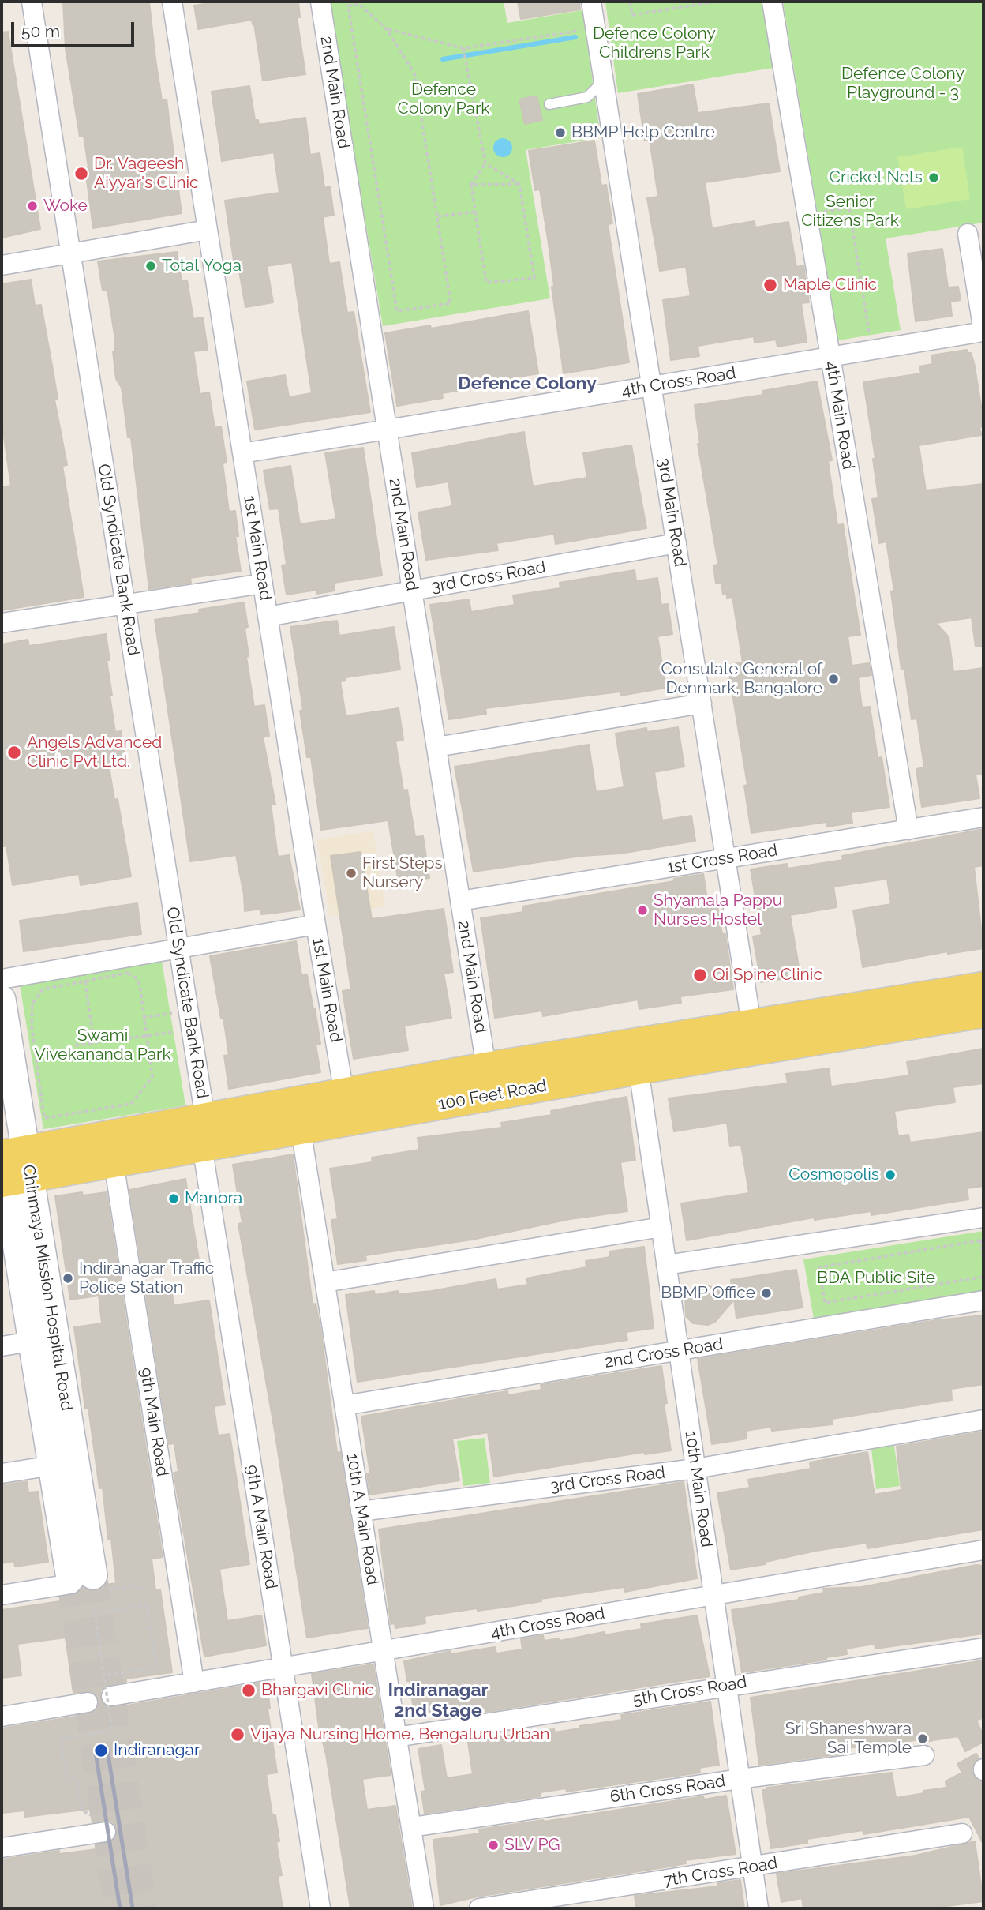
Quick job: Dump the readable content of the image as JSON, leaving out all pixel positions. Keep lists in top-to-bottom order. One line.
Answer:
{"streets":{"main road":["100 Feet Road","Chinmaya Mission Hospital Road"],"street":["2nd Main Road","4th Cross Road","4th Main Road","3rd Main Road","1st Main Road","Old Syndicate Bank Road","3rd Cross Road","1st Cross Road","2nd Cross Road","9th Main Road","10th Main Road","10th A Main Road","9th A Main Road","5th Cross Road","6th Cross Road","7th Cross Road"]},"crossings":[["2nd Main Road","4th Cross Road"],["2nd Main Road","3rd Cross Road"],["2nd Main Road","1st Cross Road"],["2nd Main Road","100 Feet Road"],["4th Cross Road","4th Main Road"],["4th Cross Road","3rd Main Road"],["4th Cross Road","1st Main Road"],["4th Cross Road","9th Main Road"],["4th Cross Road","10th Main Road"],["4th Cross Road","10th A Main Road"],["4th Cross Road","9th A Main Road"],["4th Main Road","1st Cross Road"],["3rd Main Road","3rd Cross Road"],["3rd Main Road","1st Cross Road"],["3rd Main Road","100 Feet Road"],["1st Main Road","3rd Cross Road"],["1st Main Road","100 Feet Road"],["Old Syndicate Bank Road","100 Feet Road"],["Old Syndicate Bank Road","9th A Main Road"],["3rd Cross Road","10th Main Road"],["3rd Cross Road","10th A Main Road"],["100 Feet Road","Chinmaya Mission Hospital Road"],["100 Feet Road","9th Main Road"],["100 Feet Road","10th Main Road"],["100 Feet Road","10th A Main Road"],["100 Feet Road","9th A Main Road"],["2nd Cross Road","10th Main Road"],["2nd Cross Road","10th A Main Road"],["10th Main Road","5th Cross Road"],["10th Main Road","6th Cross Road"],["10th Main Road","7th Cross Road"],["10th A Main Road","5th Cross Road"],["10th A Main Road","6th Cross Road"]],"districts":["Defence Colony","Indiranagar 2nd Stage"],"parks":["Defence Colony Childrens Park","Defence Colony Playground - 3","Defence Colony Park","Senior Citizens Park","Swami Vivekananda Park","BDA Public Site"],"places":["BBMP Help Centre","Dr. Vageesh Aiyyar's Clinic","Cricket Nets","Woke","Total Yoga","Maple Clinic","Consulate General of Denmark, Bangalore","Angels Advanced Clinic Pvt Ltd.","First Steps Nursery","Shyamala Pappu Nurses Hostel","Qi Spine Clinic","Cosmopolis","Manora","Indiranagar Traffic Police Station","BBMP Office","Bhargavi Clinic","Vijaya Nursing Home, Bengaluru Urban","Sri Shaneshwara Sai Temple","Indiranagar","SLV PG"],"scale_bar":"50 m"}
